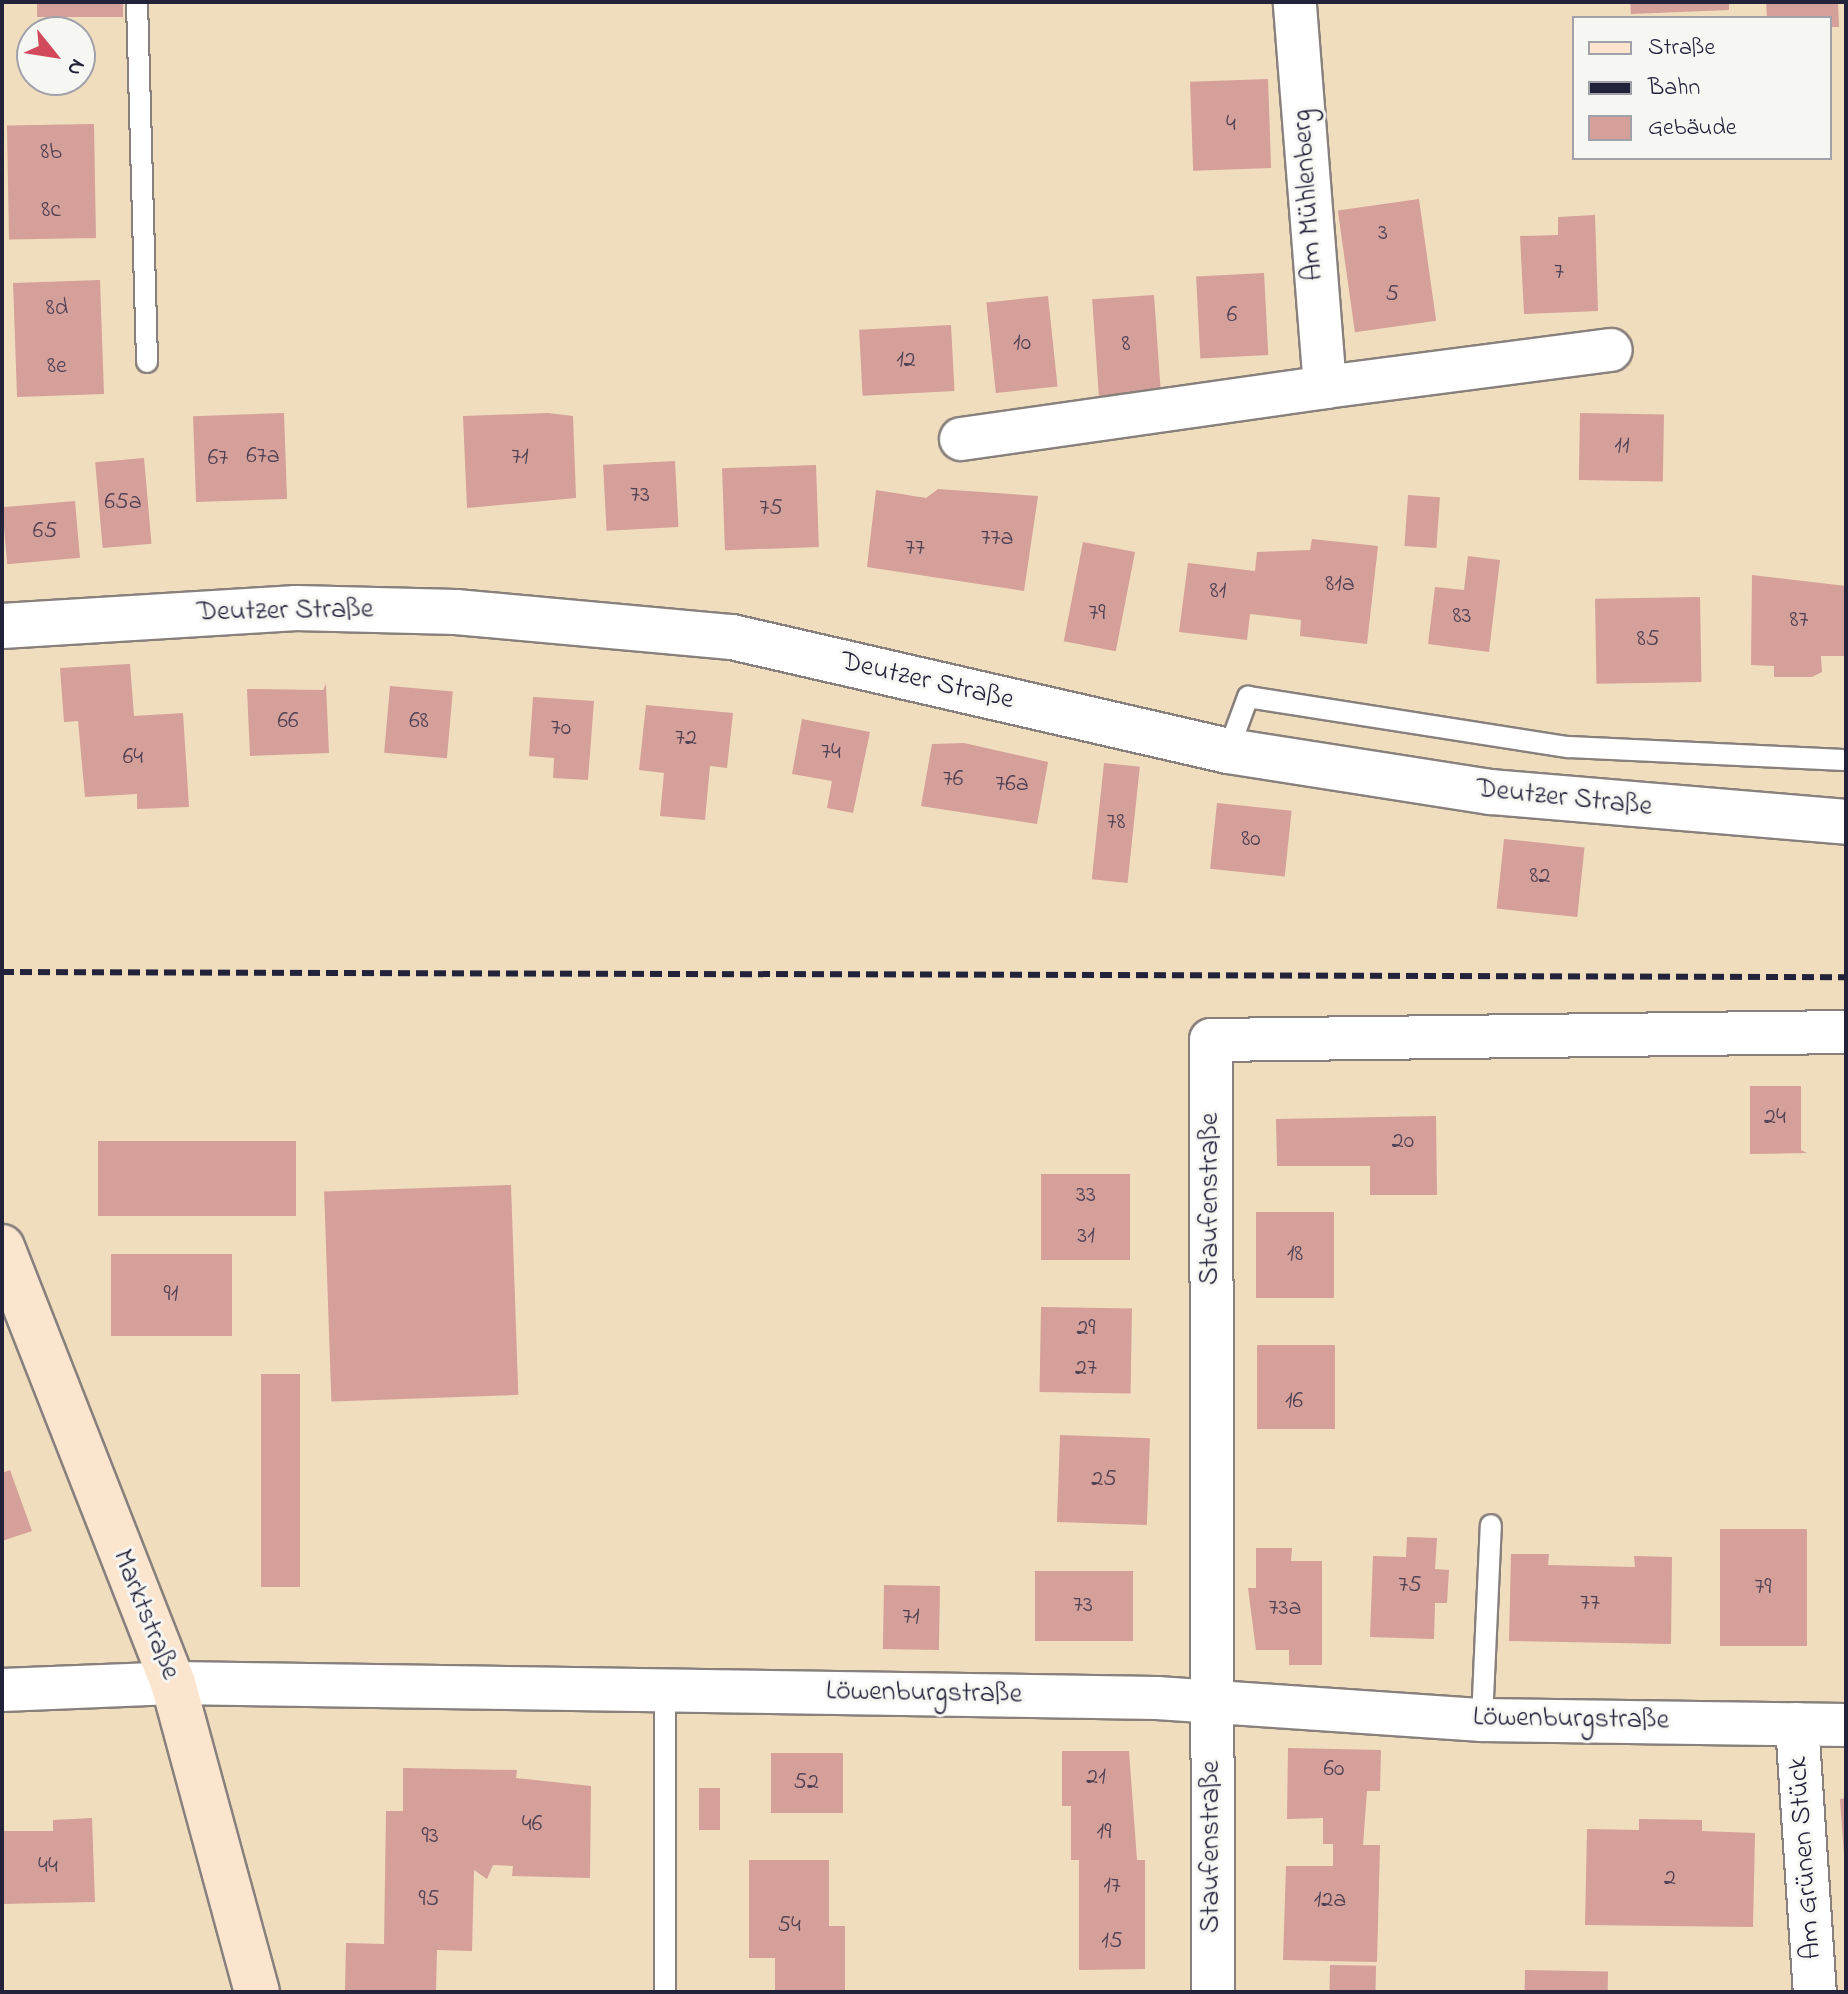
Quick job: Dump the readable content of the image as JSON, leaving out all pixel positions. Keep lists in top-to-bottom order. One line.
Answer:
{"streets":{"main road":["Marktstraße"],"street":["Am Mühlenberg","Deutzer Straße","Staufenstraße","Löwenburgstraße","Am Grünen Stück"]},"crossings":[["Staufenstraße","Löwenburgstraße"],["Marktstraße","Löwenburgstraße"],["Löwenburgstraße","Am Grünen Stück"]],"house_numbers":["4","8b","8c","3","7","5","8d","6","10","8","12","8e","11","67a","71","67","73","65a","75","65","77a","77","81a","81","79","83","87","85","66","68","70","72","74","64","76","76a","78","80","82","24","20","33","31","18","91","29","27","16","25","75","79","77","73","73a","71","60","21","52","46","19","93","44","2","17","95","12a","54","15"],"legend":["Straße","Bahn","Gebäude"],"north":"bottom right"}
